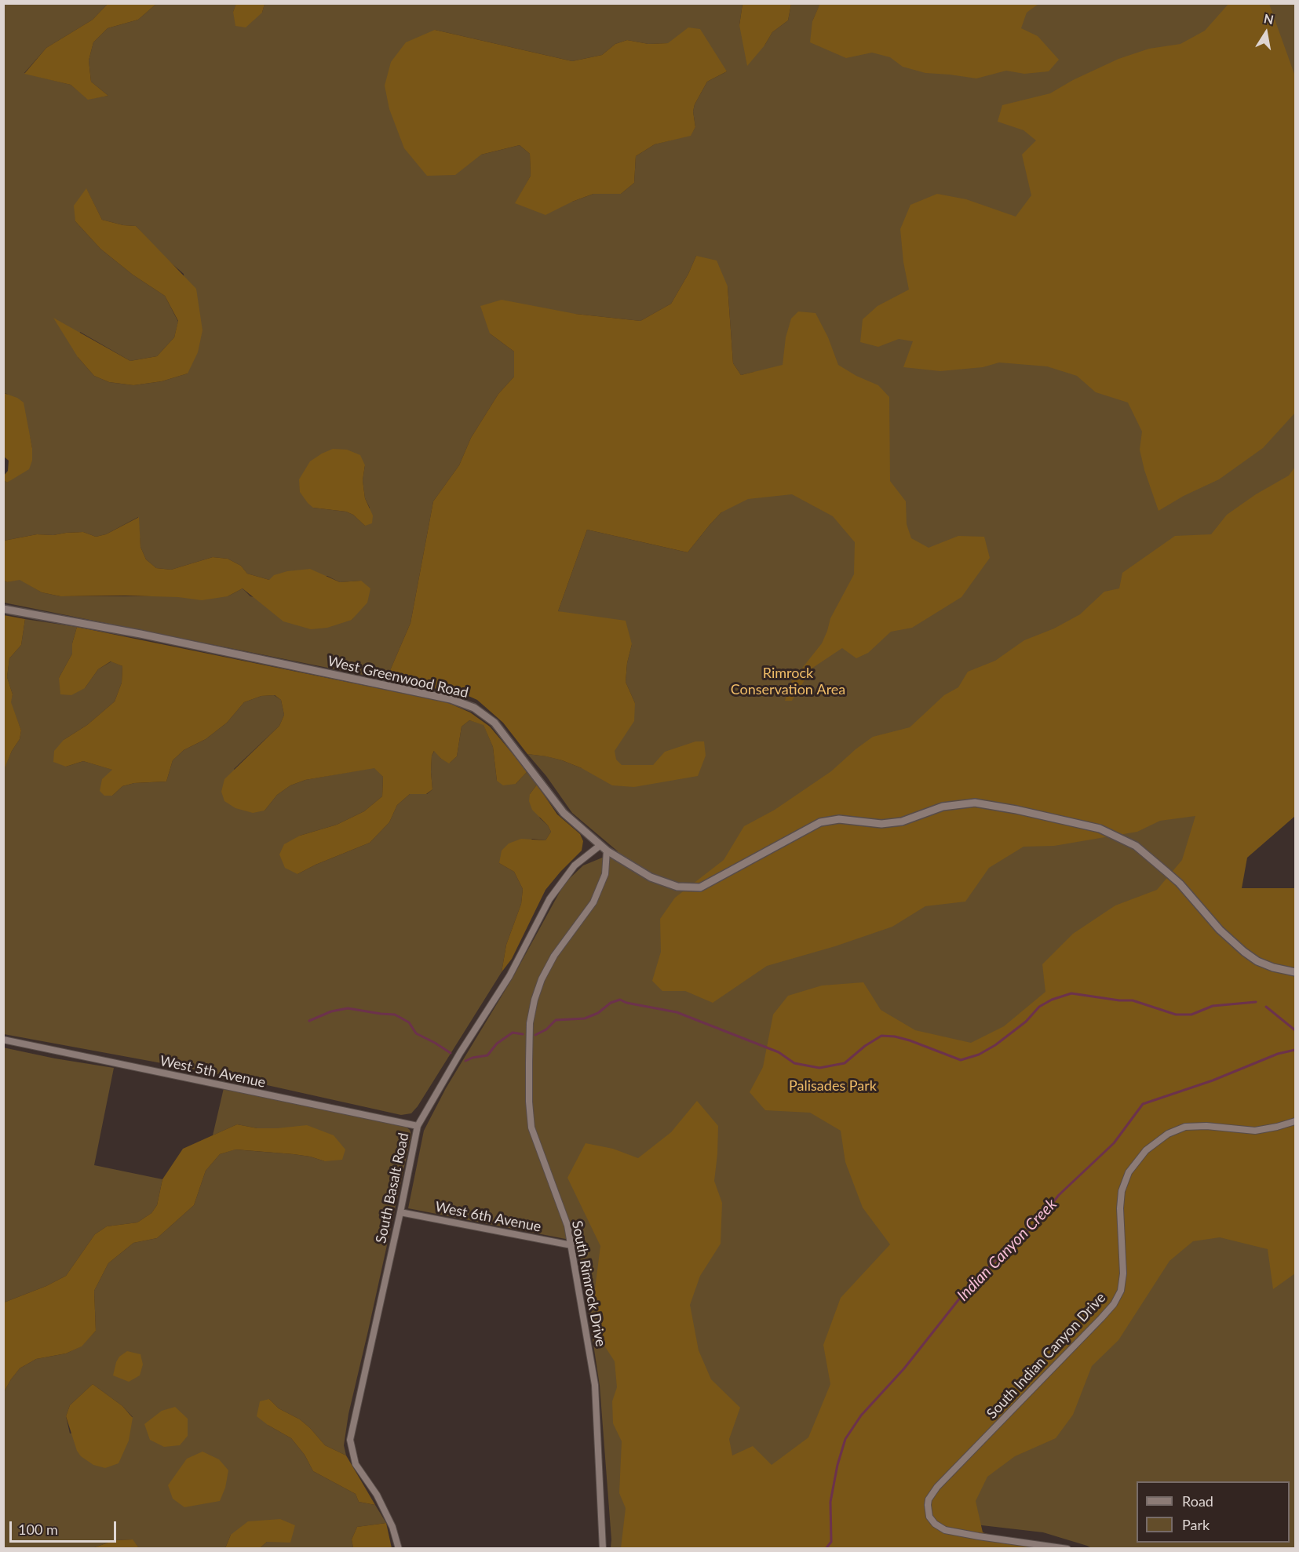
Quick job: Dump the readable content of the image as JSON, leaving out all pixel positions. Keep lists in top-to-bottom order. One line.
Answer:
{"streets":{"street":["West Greenwood Road","West 5th Avenue","South Basalt Road","West 6th Avenue","South Rimrock Drive","South Indian Canyon Drive"]},"crossings":[["West Greenwood Road","South Basalt Road"],["West Greenwood Road","South Rimrock Drive"],["West 5th Avenue","South Basalt Road"],["South Basalt Road","West 6th Avenue"],["West 6th Avenue","South Rimrock Drive"]],"water":["Indian Canyon Creek"],"parks":["Rimrock Conservation Area","Palisades Park"],"legend":["Road","Park"],"scale_bar":"100 m","north":"top"}
